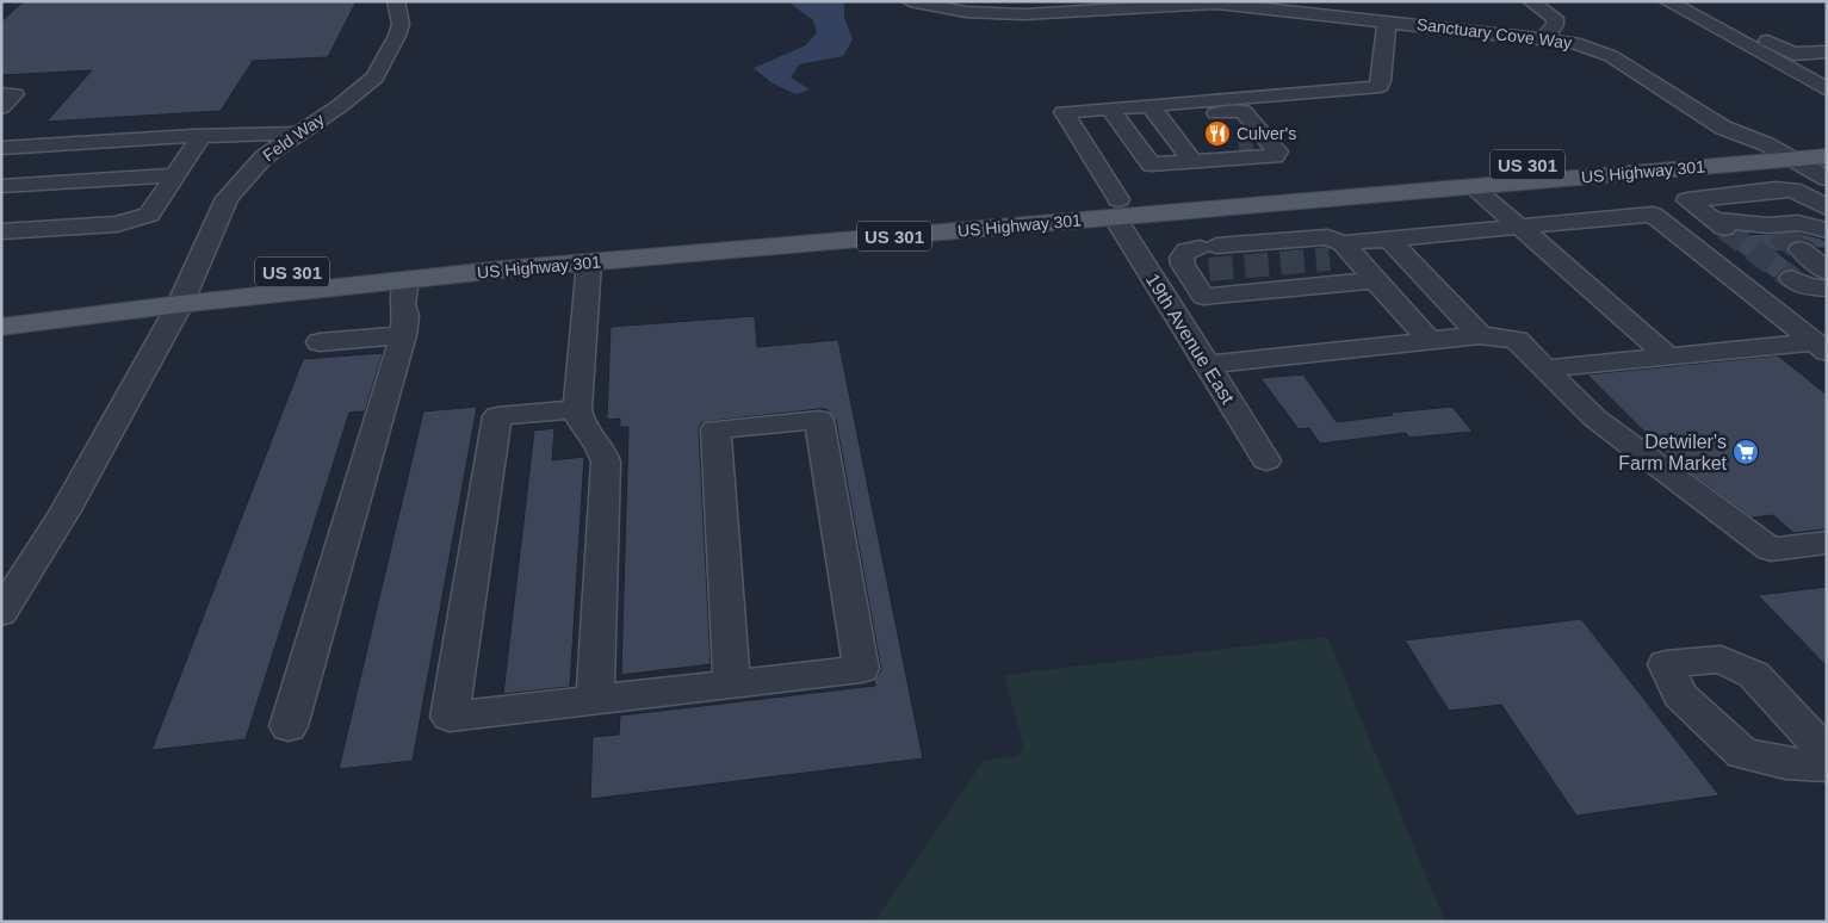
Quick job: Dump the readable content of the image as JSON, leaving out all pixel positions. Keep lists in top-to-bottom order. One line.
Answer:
{"streets":{"main road":["US 301","US Highway 301"],"street":["Sanctuary Cove Way","Feld Way","19th Avenue East"]},"crossings":[["Sanctuary Cove Way","US 301"],["Sanctuary Cove Way","US Highway 301"],["Feld Way","US 301"],["Feld Way","US Highway 301"],["US 301","US Highway 301"],["US 301","19th Avenue East"],["US Highway 301","19th Avenue East"]],"places":{"restaurant":["Culver's"],"supermarket":["Detwiler's Farm Market"]}}
